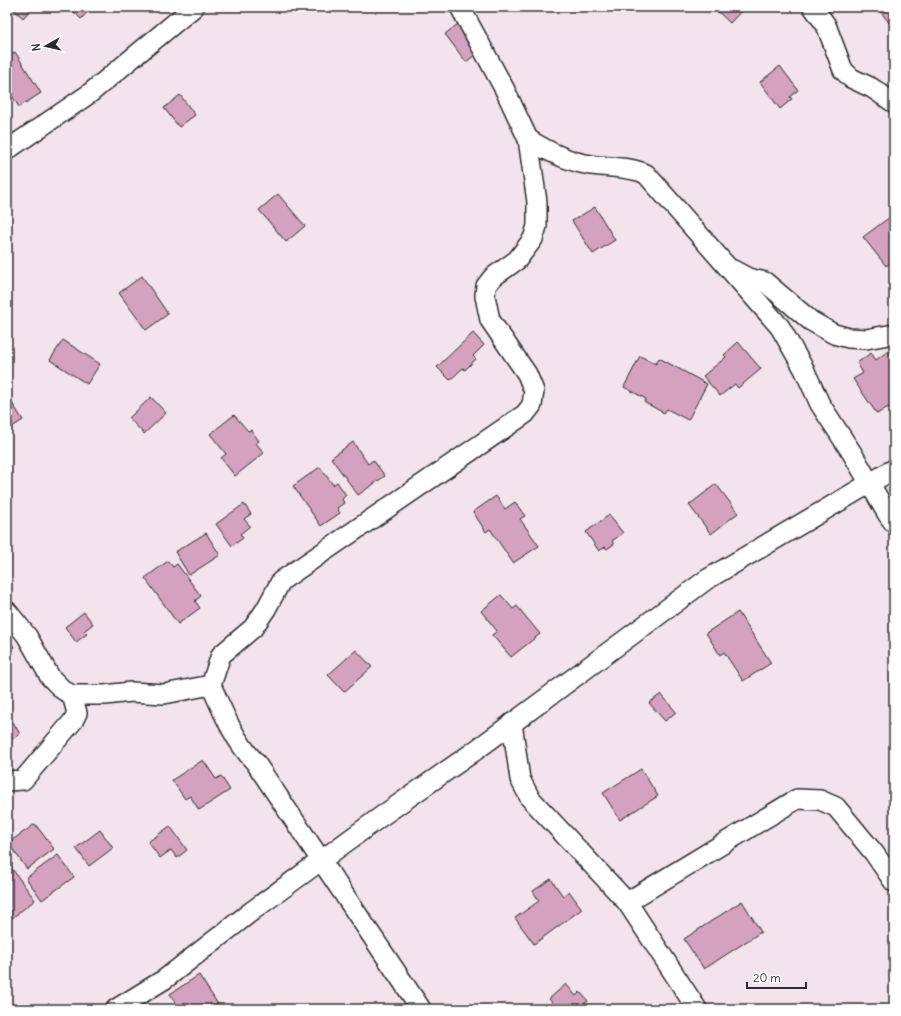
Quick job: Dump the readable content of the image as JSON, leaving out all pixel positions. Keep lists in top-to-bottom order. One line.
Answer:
{"scale_bar":"20 m","north":"left"}
